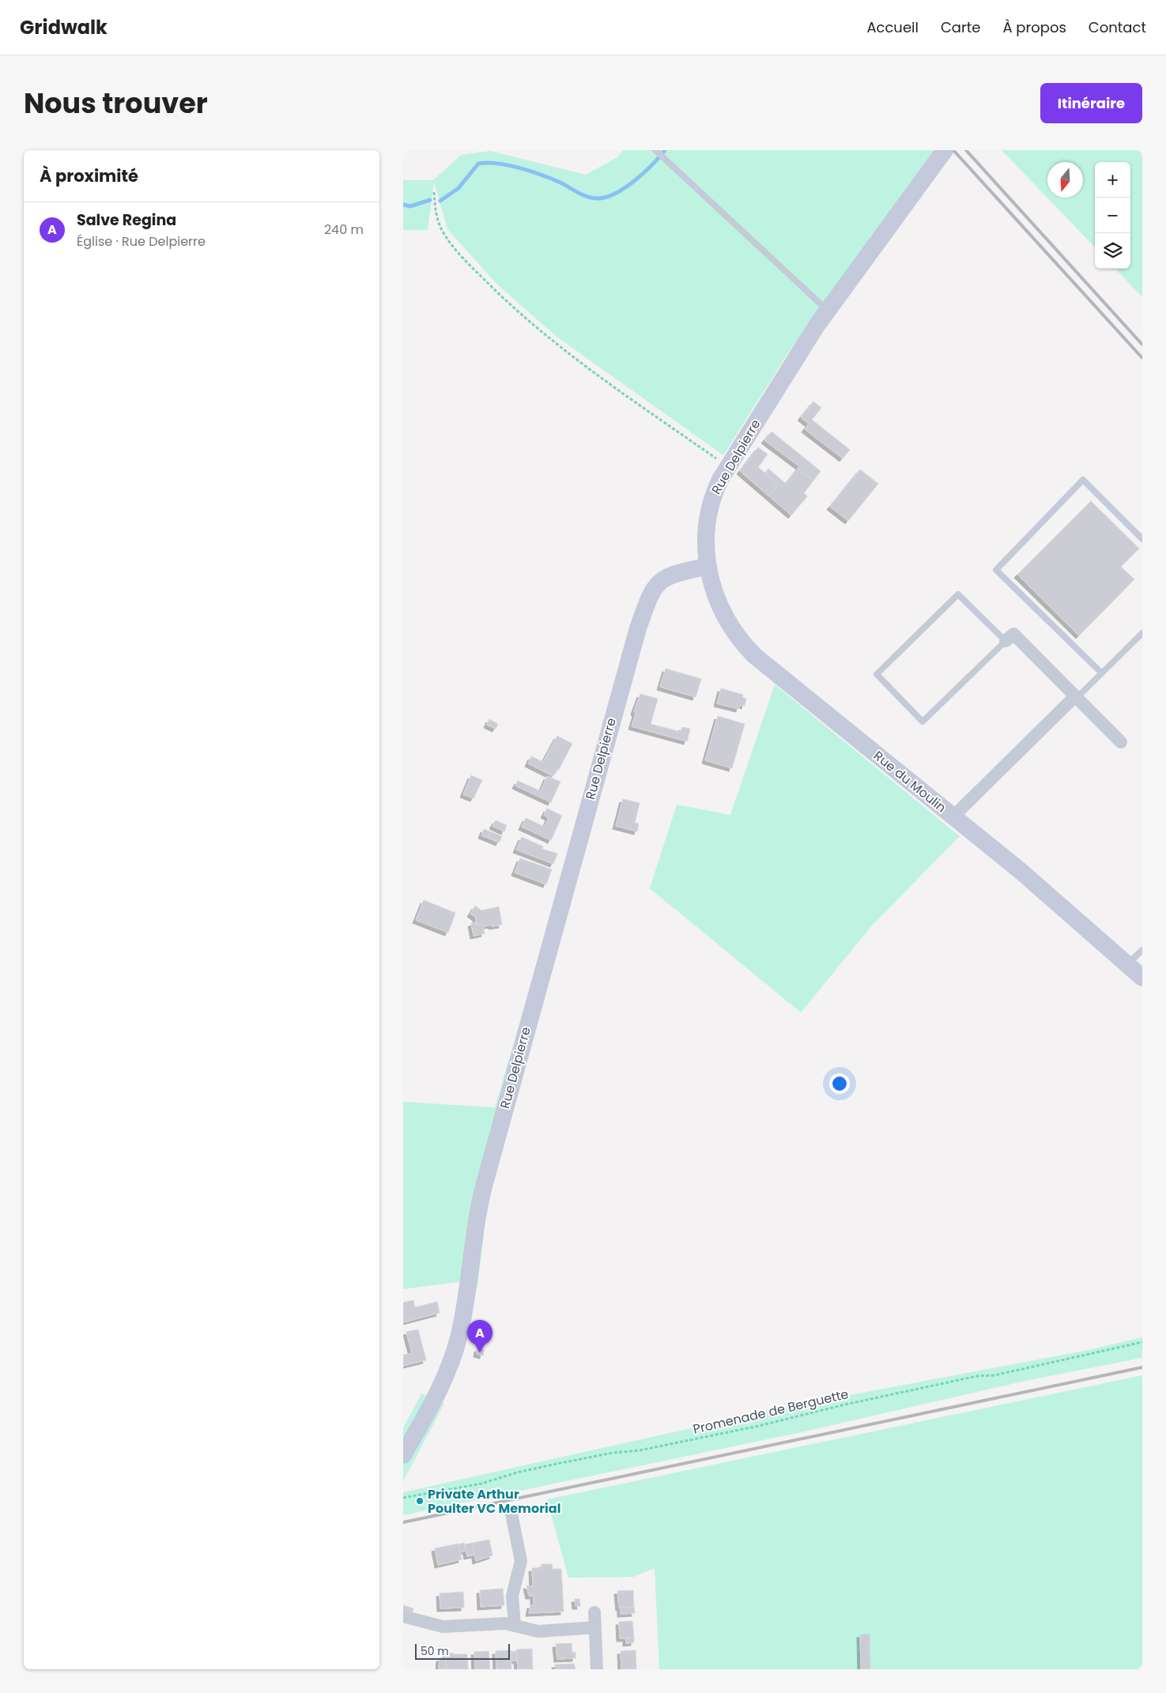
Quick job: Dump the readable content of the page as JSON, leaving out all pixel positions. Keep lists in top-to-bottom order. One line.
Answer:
{"streets":{"street":["Rue Delpierre","Rue du Moulin"],"path":["Promenade de Berguette"]},"crossings":[["Rue Delpierre","Rue du Moulin"]],"places":["Private Arthur Poulter VC Memorial"],"scale_bar":"50 m","north":"bottom","page":{"header":"Gridwalk","nav":["Accueil","Carte","À propos","Contact"],"title":"Nous trouver","buttons":"Itinéraire","heading":"À proximité","map_buttons":["+","−"],"list":[{"mark":"A","name":"Salve Regina","note":"Église · Rue Delpierre","value":"240 m"}],"pins":"A","scale":"50 m"}}
